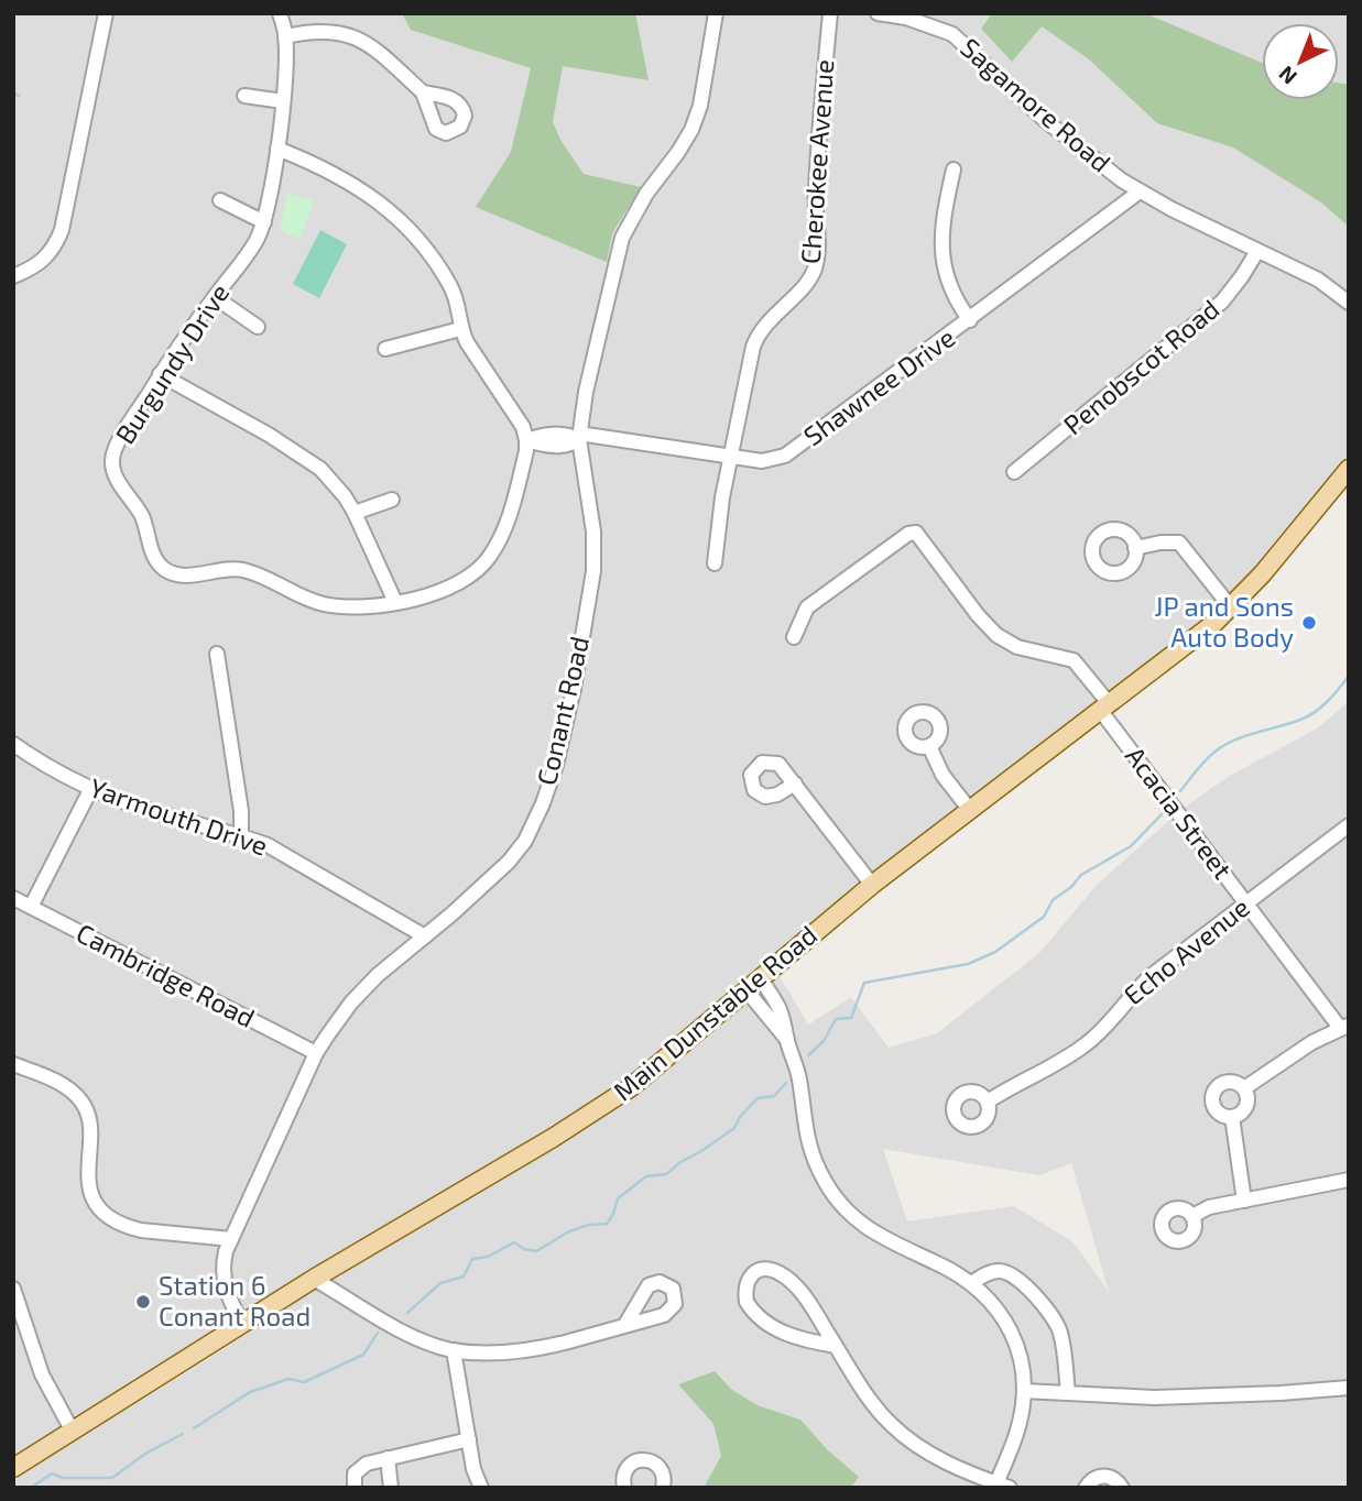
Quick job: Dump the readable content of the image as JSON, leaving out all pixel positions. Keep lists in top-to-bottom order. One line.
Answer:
{"streets":{"main road":["Main Dunstable Road"],"street":["Sagamore Road","Cherokee Avenue","Burgundy Drive","Penobscot Road","Shawnee Drive","Conant Road","Acacia Street","Yarmouth Drive","Echo Avenue","Cambridge Road"]},"crossings":[["Sagamore Road","Penobscot Road"],["Sagamore Road","Shawnee Drive"],["Cherokee Avenue","Shawnee Drive"],["Shawnee Drive","Conant Road"],["Conant Road","Yarmouth Drive"],["Conant Road","Cambridge Road"],["Conant Road","Main Dunstable Road"],["Acacia Street","Echo Avenue"],["Acacia Street","Main Dunstable Road"]],"places":["JP and Sons Auto Body","Station 6 Conant Road"],"north":"bottom left"}
